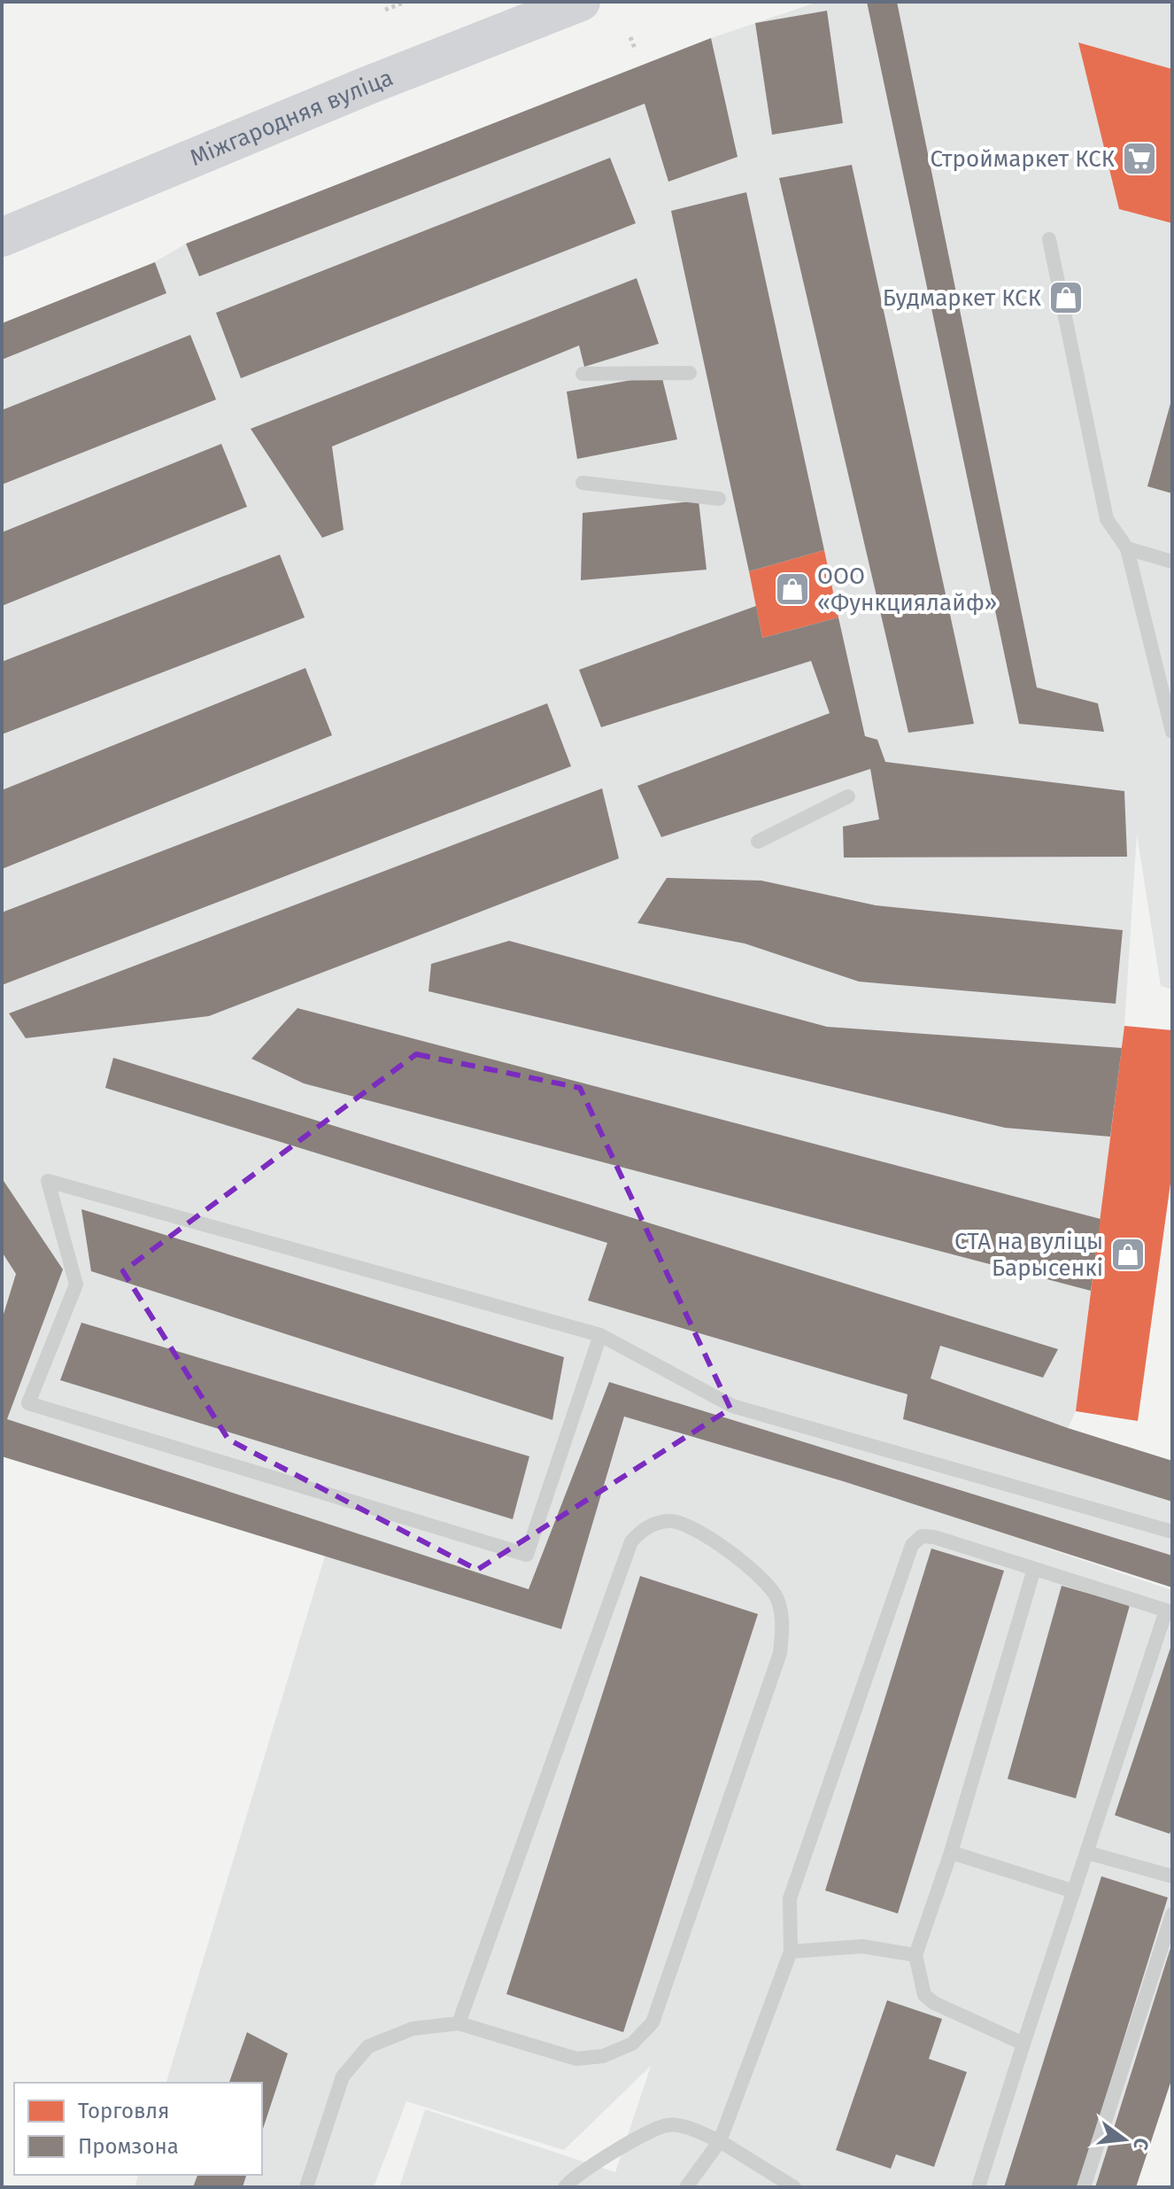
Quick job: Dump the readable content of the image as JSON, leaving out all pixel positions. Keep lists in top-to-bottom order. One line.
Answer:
{"streets":{"main road":["Міжгародняя вуліца"]},"places":{"supermarket":["Строймаркет КСК"],"shop":["Будмаркет КСК","ООО «Функциялайф»","СТА на вуліцы Барысенкі"]},"legend":["Торговля","Промзона"],"north":"right"}
